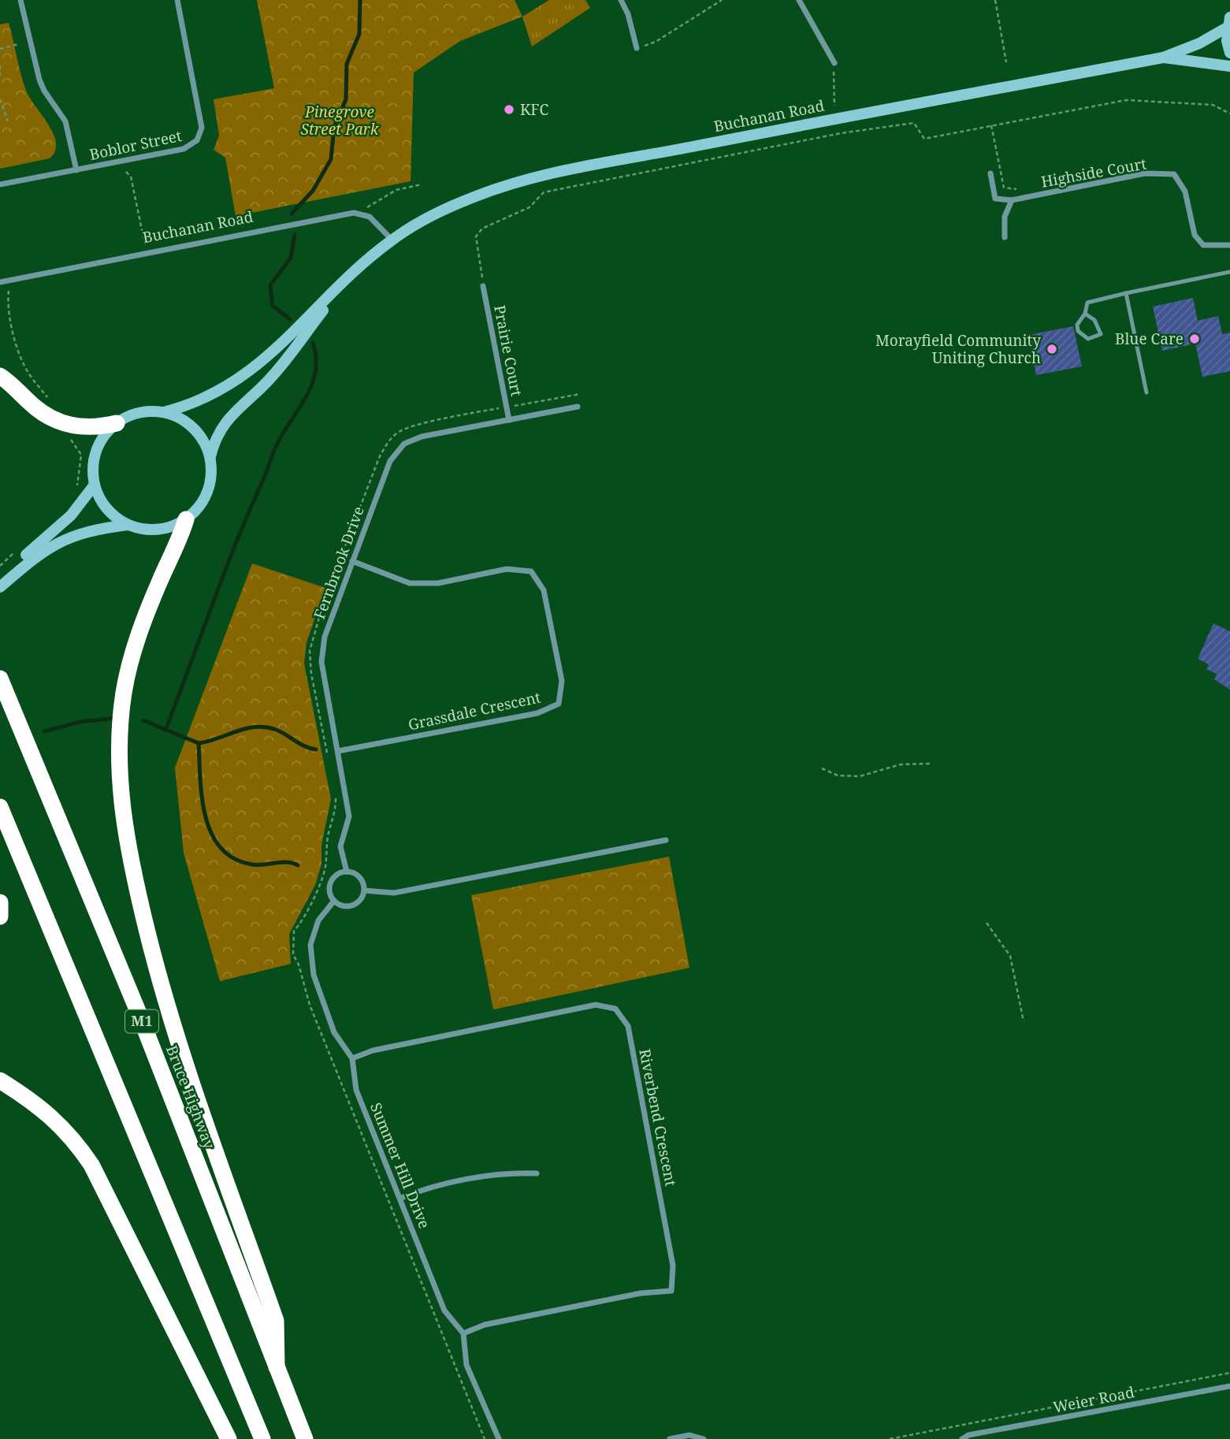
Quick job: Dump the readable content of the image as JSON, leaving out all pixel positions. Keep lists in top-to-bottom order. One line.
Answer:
{"streets":{"highway":["M1","Bruce Highway"],"main road":["Buchanan Road"],"street":["Boblor Street","Highside Court","Prairie Court","Fernbrook Drive","Grassdale Crescent","Riverbend Crescent","Summer Hill Drive","Weier Road"]},"crossings":[["Prairie Court","Fernbrook Drive"],["Fernbrook Drive","Grassdale Crescent"],["Fernbrook Drive","Summer Hill Drive"],["Riverbend Crescent","Summer Hill Drive"]],"parks":["Pinegrove Street Park"],"places":["KFC","Blue Care","Morayfield Community Uniting Church"]}
